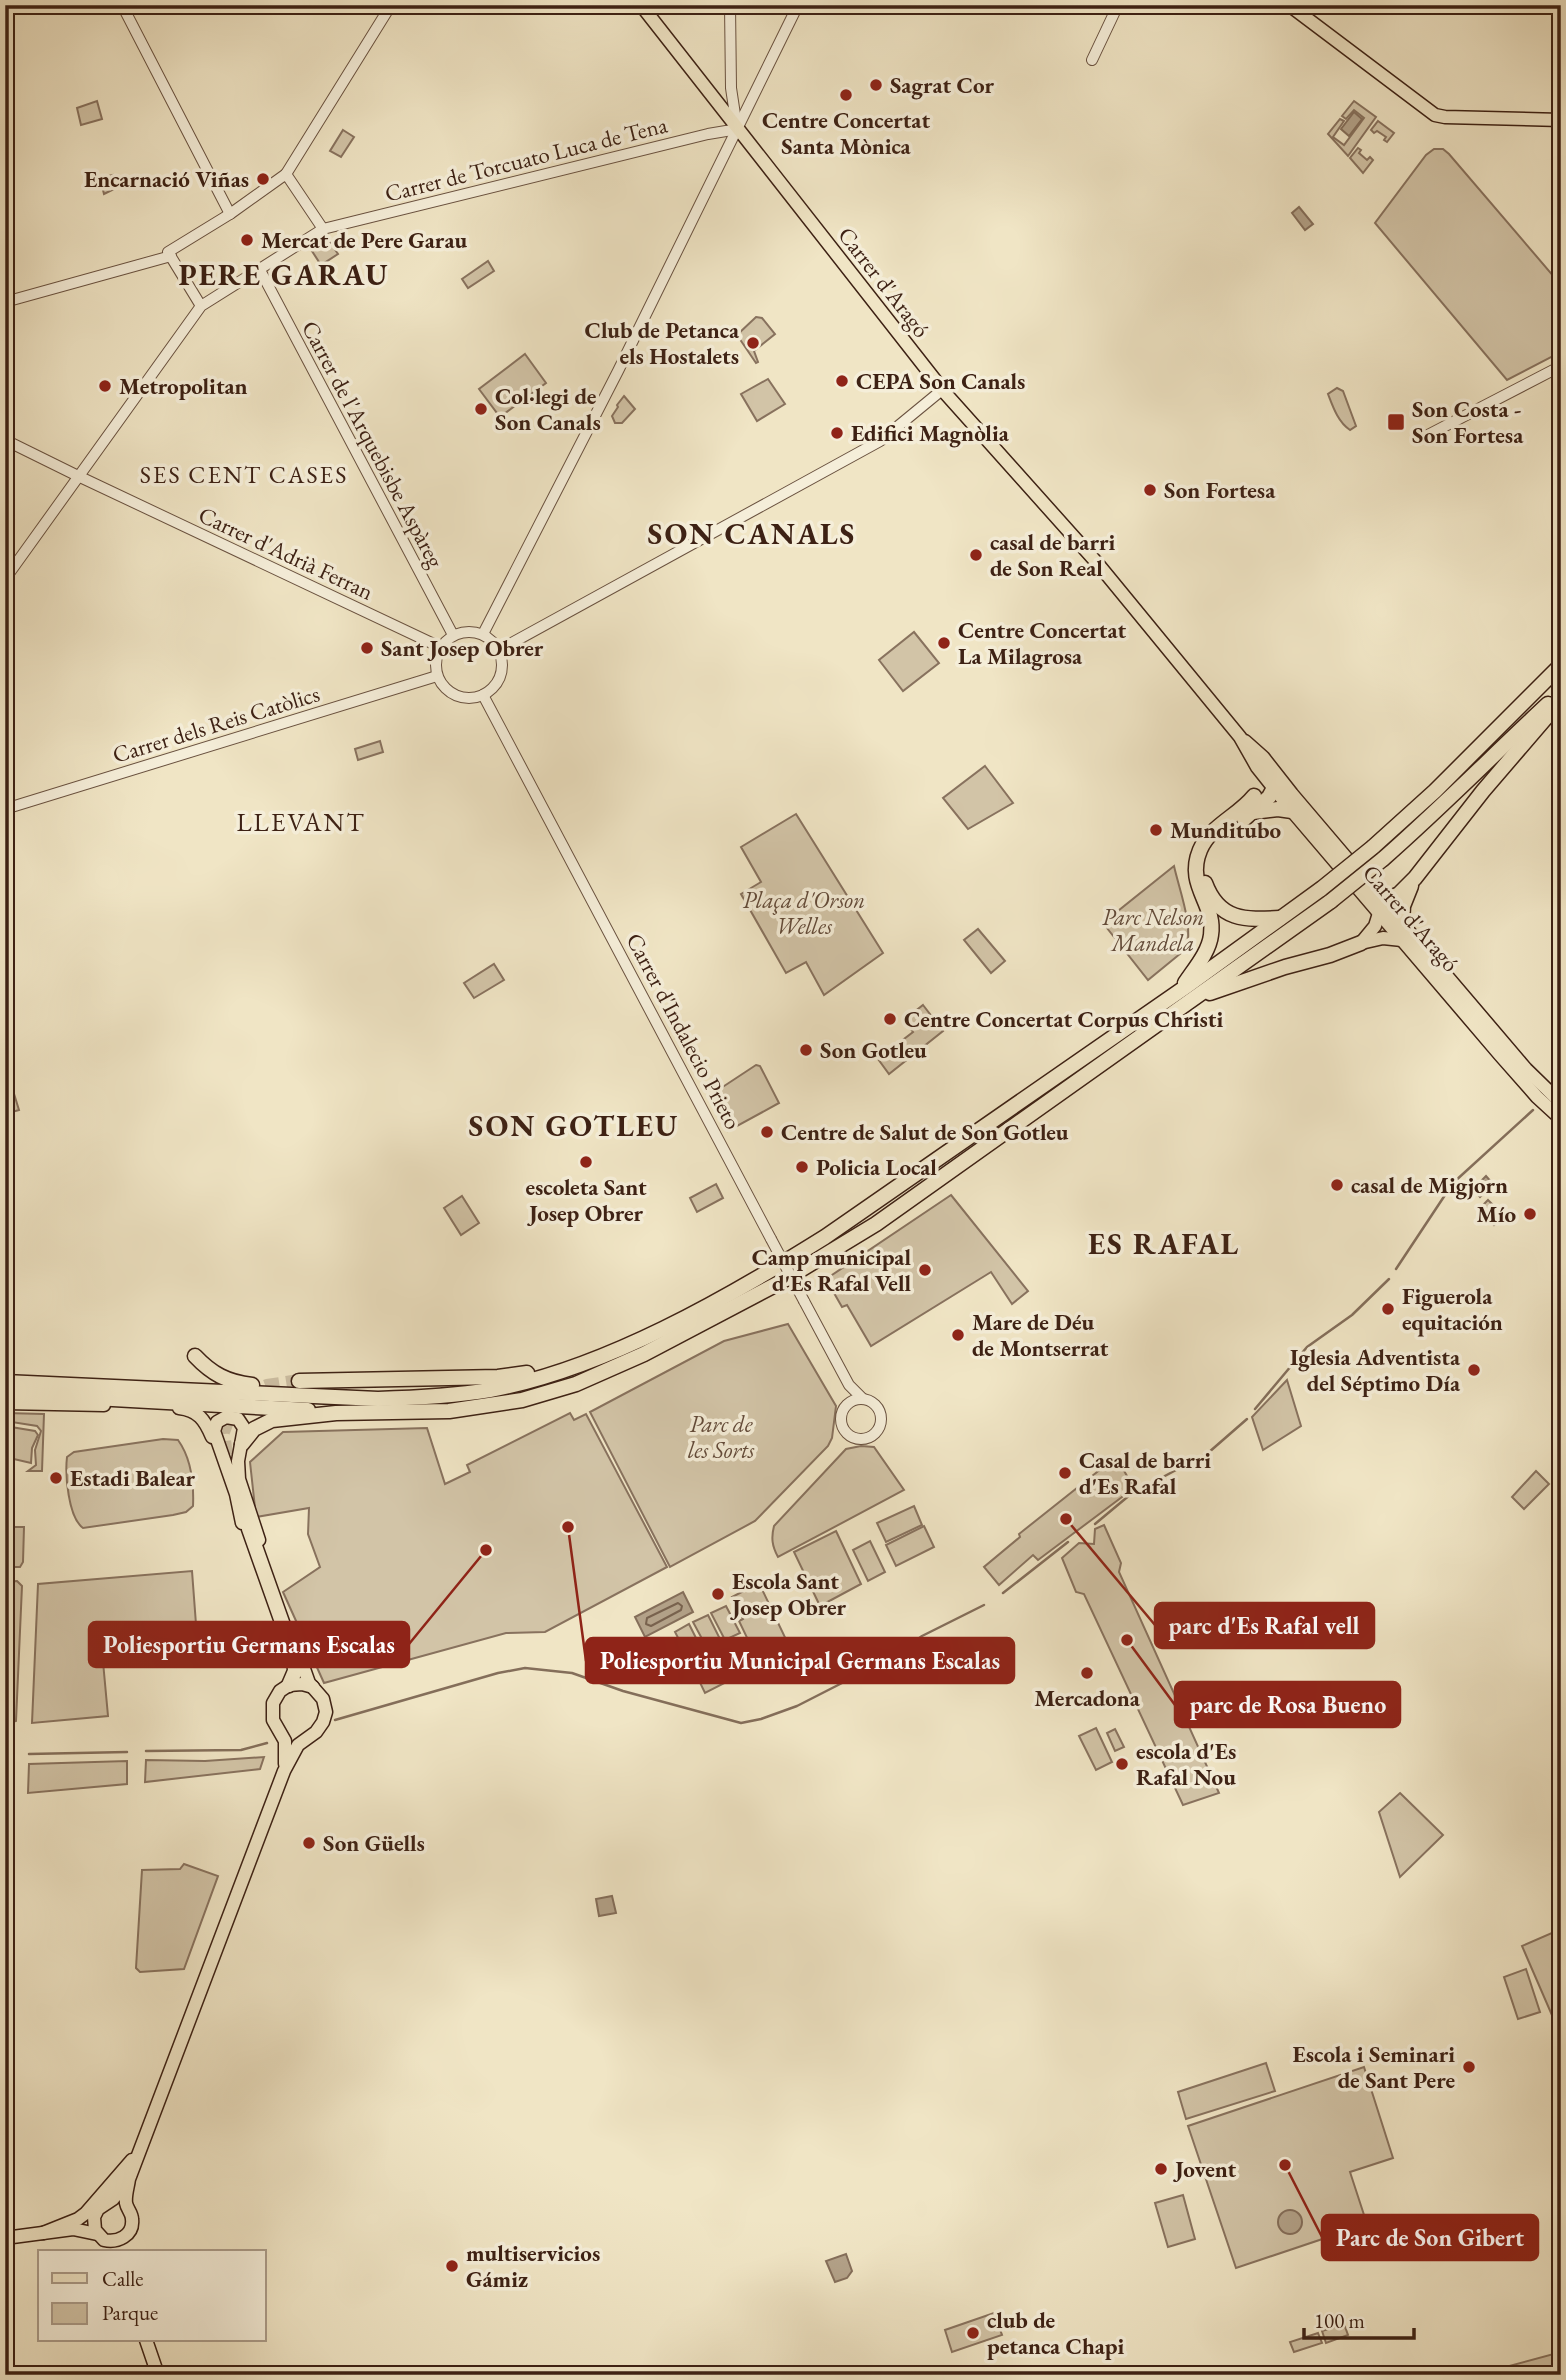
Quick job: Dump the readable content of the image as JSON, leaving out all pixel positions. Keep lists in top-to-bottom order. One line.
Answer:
{"streets":{"main road":["Carrer d'Aragó"],"street":["Carrer de Torcuato Luca de Tena","Carrer de l'Arquebisbe Aspàreg","Carrer d'Adrià Ferran","Carrer dels Reis Catòlics","Carrer d'Indalecio Prieto"]},"crossings":[["Carrer de Torcuato Luca de Tena","Carrer d'Aragó"],["Carrer de Torcuato Luca de Tena","Carrer de l'Arquebisbe Aspàreg"],["Carrer de l'Arquebisbe Aspàreg","Carrer d'Adrià Ferran"],["Carrer de l'Arquebisbe Aspàreg","Carrer dels Reis Catòlics"],["Carrer de l'Arquebisbe Aspàreg","Carrer d'Indalecio Prieto"],["Carrer d'Adrià Ferran","Carrer dels Reis Catòlics"],["Carrer d'Adrià Ferran","Carrer d'Indalecio Prieto"],["Carrer dels Reis Catòlics","Carrer d'Indalecio Prieto"]],"districts":["PERE GARAU","SES CENT CASES","SON CANALS","LLEVANT","SON GOTLEU","ES RAFAL"],"parks":["Plaça d'Orson Welles","Parc Nelson Mandela","Parc de les Sorts"],"places":{"other":["Sagrat Cor","Centre Concertat Santa Mònica","Encarnació Viñas","Mercat de Pere Garau","Club de Petanca els Hostalets","CEPA Son Canals","Metropolitan","Col·legi de Son Canals","Edifici Magnòlia","Son Fortesa","casal de barri de Son Real","Centre Concertat La Milagrosa","Sant Josep Obrer","Munditubo","Centre Concertat Corpus Christi","Son Gotleu","Centre de Salut de Son Gotleu","escoleta Sant Josep Obrer","Policia Local","casal de Migjorn","Mío","Camp municipal d'Es Rafal Vell","Figuerola equitación","Mare de Déu de Montserrat","Iglesia Adventista del Séptimo Día","Casal de barri d'Es Rafal","Estadi Balear","parc d'Es Rafal vell","Poliesportiu Municipal Germans Escalas","Poliesportiu Germans Escalas","Escola Sant Josep Obrer","parc de Rosa Bueno","Mercadona","escola d'Es Rafal Nou","Son Güells","Escola i Seminari de Sant Pere","Parc de Son Gibert","Jovent","multiservicios Gámiz","club de petanca Chapi"],"transit":["Son Costa - Son Fortesa"]},"legend":["Calle","Parque"],"scale_bar":"100 m"}
